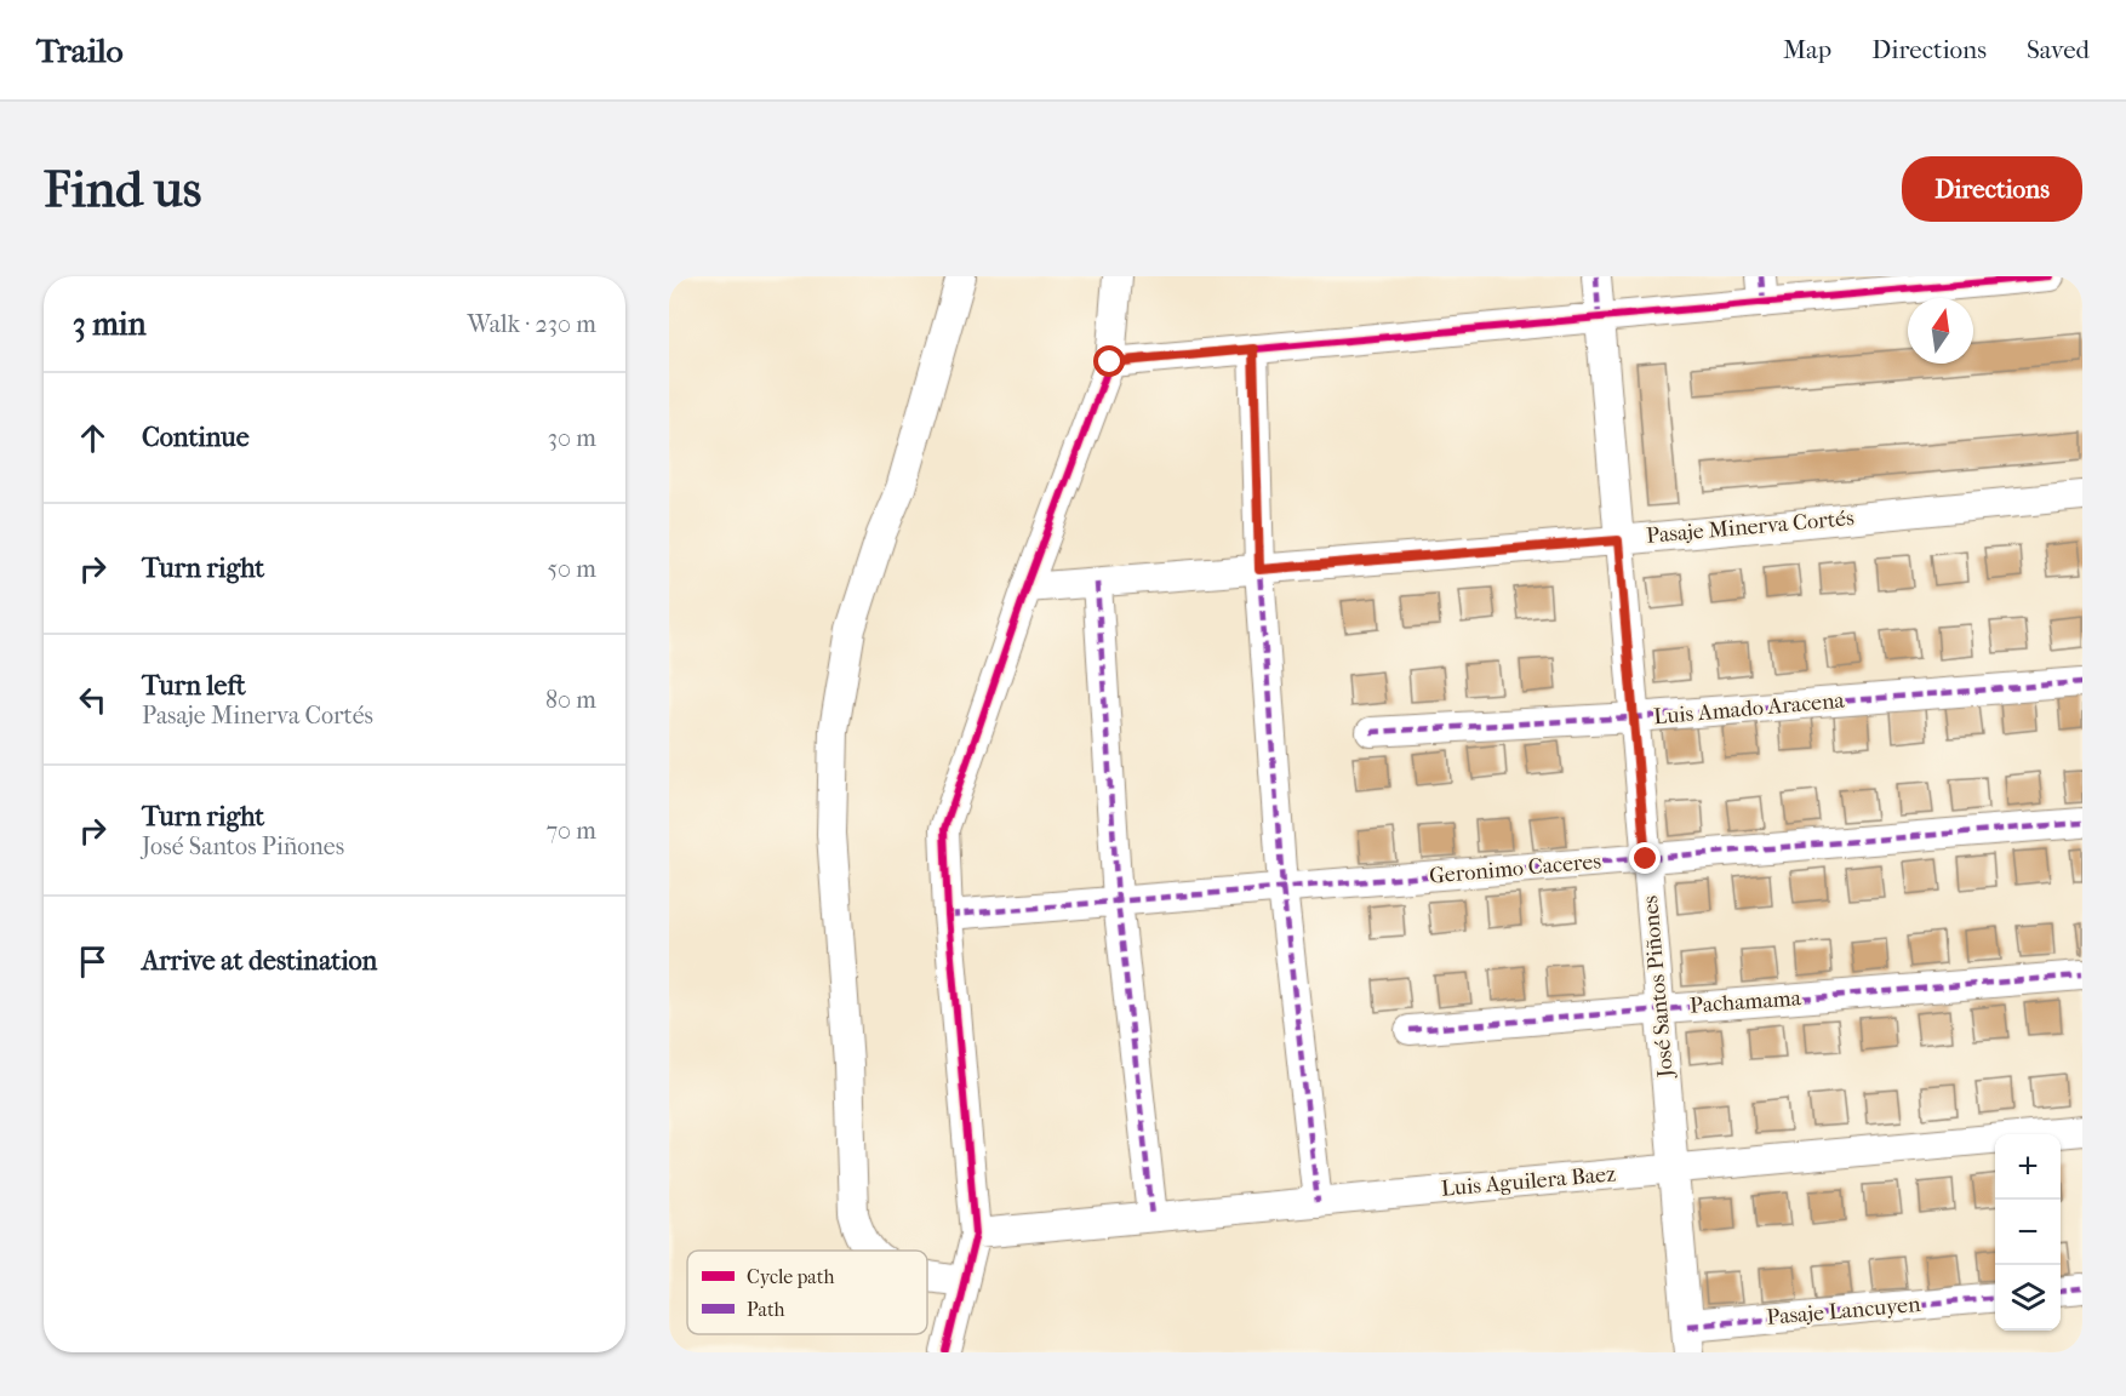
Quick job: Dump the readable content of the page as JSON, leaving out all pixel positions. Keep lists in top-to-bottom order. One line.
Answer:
{"streets":{"street":["Pasaje Minerva Cortés","Luis Amado Aracena","Geronimo Caceres","José Santos Piñones","Pachamama","Luis Aguilera Baez","Pasaje Lancuyen"]},"crossings":[["Pasaje Minerva Cortés","José Santos Piñones"],["Luis Amado Aracena","José Santos Piñones"],["Geronimo Caceres","José Santos Piñones"],["José Santos Piñones","Pachamama"],["José Santos Piñones","Luis Aguilera Baez"],["José Santos Piñones","Pasaje Lancuyen"]],"legend":["Cycle path","Path"],"north":"top","page":{"header":"Trailo","nav":["Map","Directions","Saved"],"buttons":"Directions","title":"Find us","heading":["3 min","Walk · 230 m"],"list":[["Continue","30 m"],["Turn right","50 m"],["Turn left","Pasaje Minerva Cortés","80 m"],["Turn right","José Santos Piñones","70 m"],"Arrive at destination"],"map_buttons":["+","−"]}}
